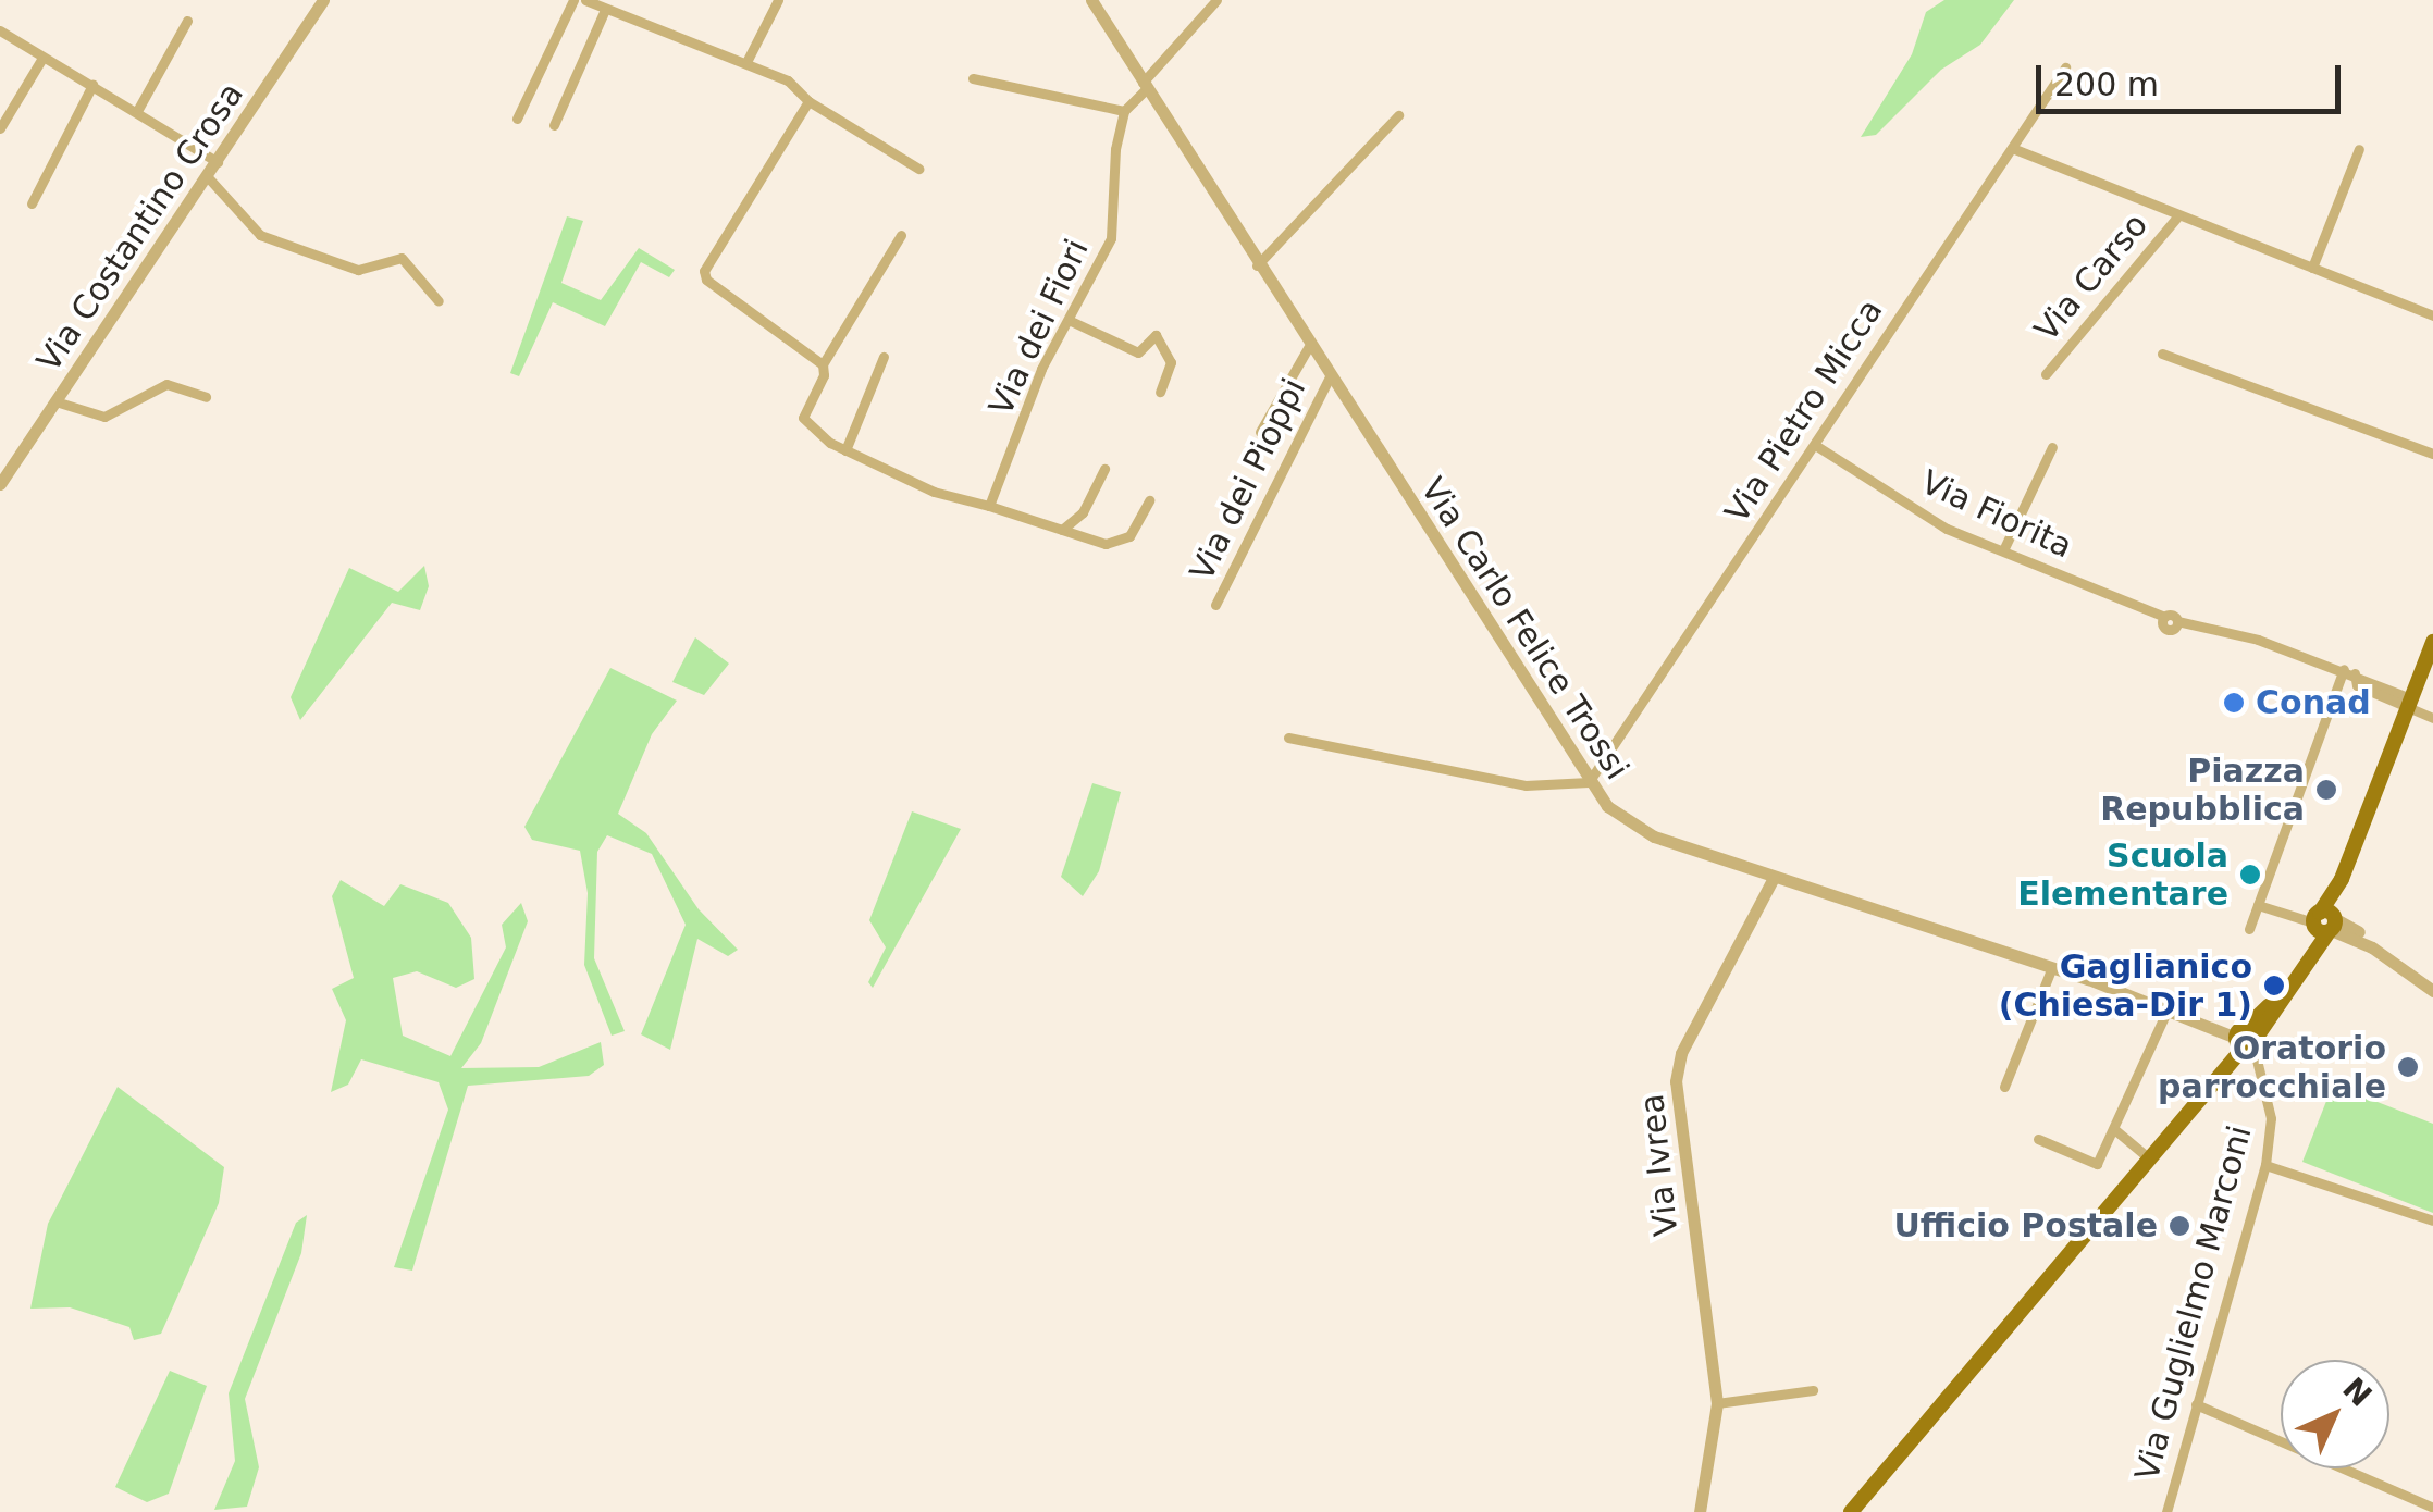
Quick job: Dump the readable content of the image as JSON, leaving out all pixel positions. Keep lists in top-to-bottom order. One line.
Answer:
{"streets":{"street":["Via Costantino Crosa","Via Carso","Via dei Fiori","Via Pietro Micca","Via dei Pioppi","Via Fiorita","Via Carlo Felice Trossi","Via Ivrea","Via Guglielmo Marconi"]},"crossings":[["Via Pietro Micca","Via Fiorita"],["Via Pietro Micca","Via Carlo Felice Trossi"],["Via dei Pioppi","Via Carlo Felice Trossi"],["Via Carlo Felice Trossi","Via Ivrea"],["Via Carlo Felice Trossi","Via Guglielmo Marconi"]],"places":["Conad","Piazza Repubblica","Scuola Elementare","Gaglianico (Chiesa-Dir 1)","Oratorio parrocchiale","Ufficio Postale"],"scale_bar":"200 m","north":"top right"}
